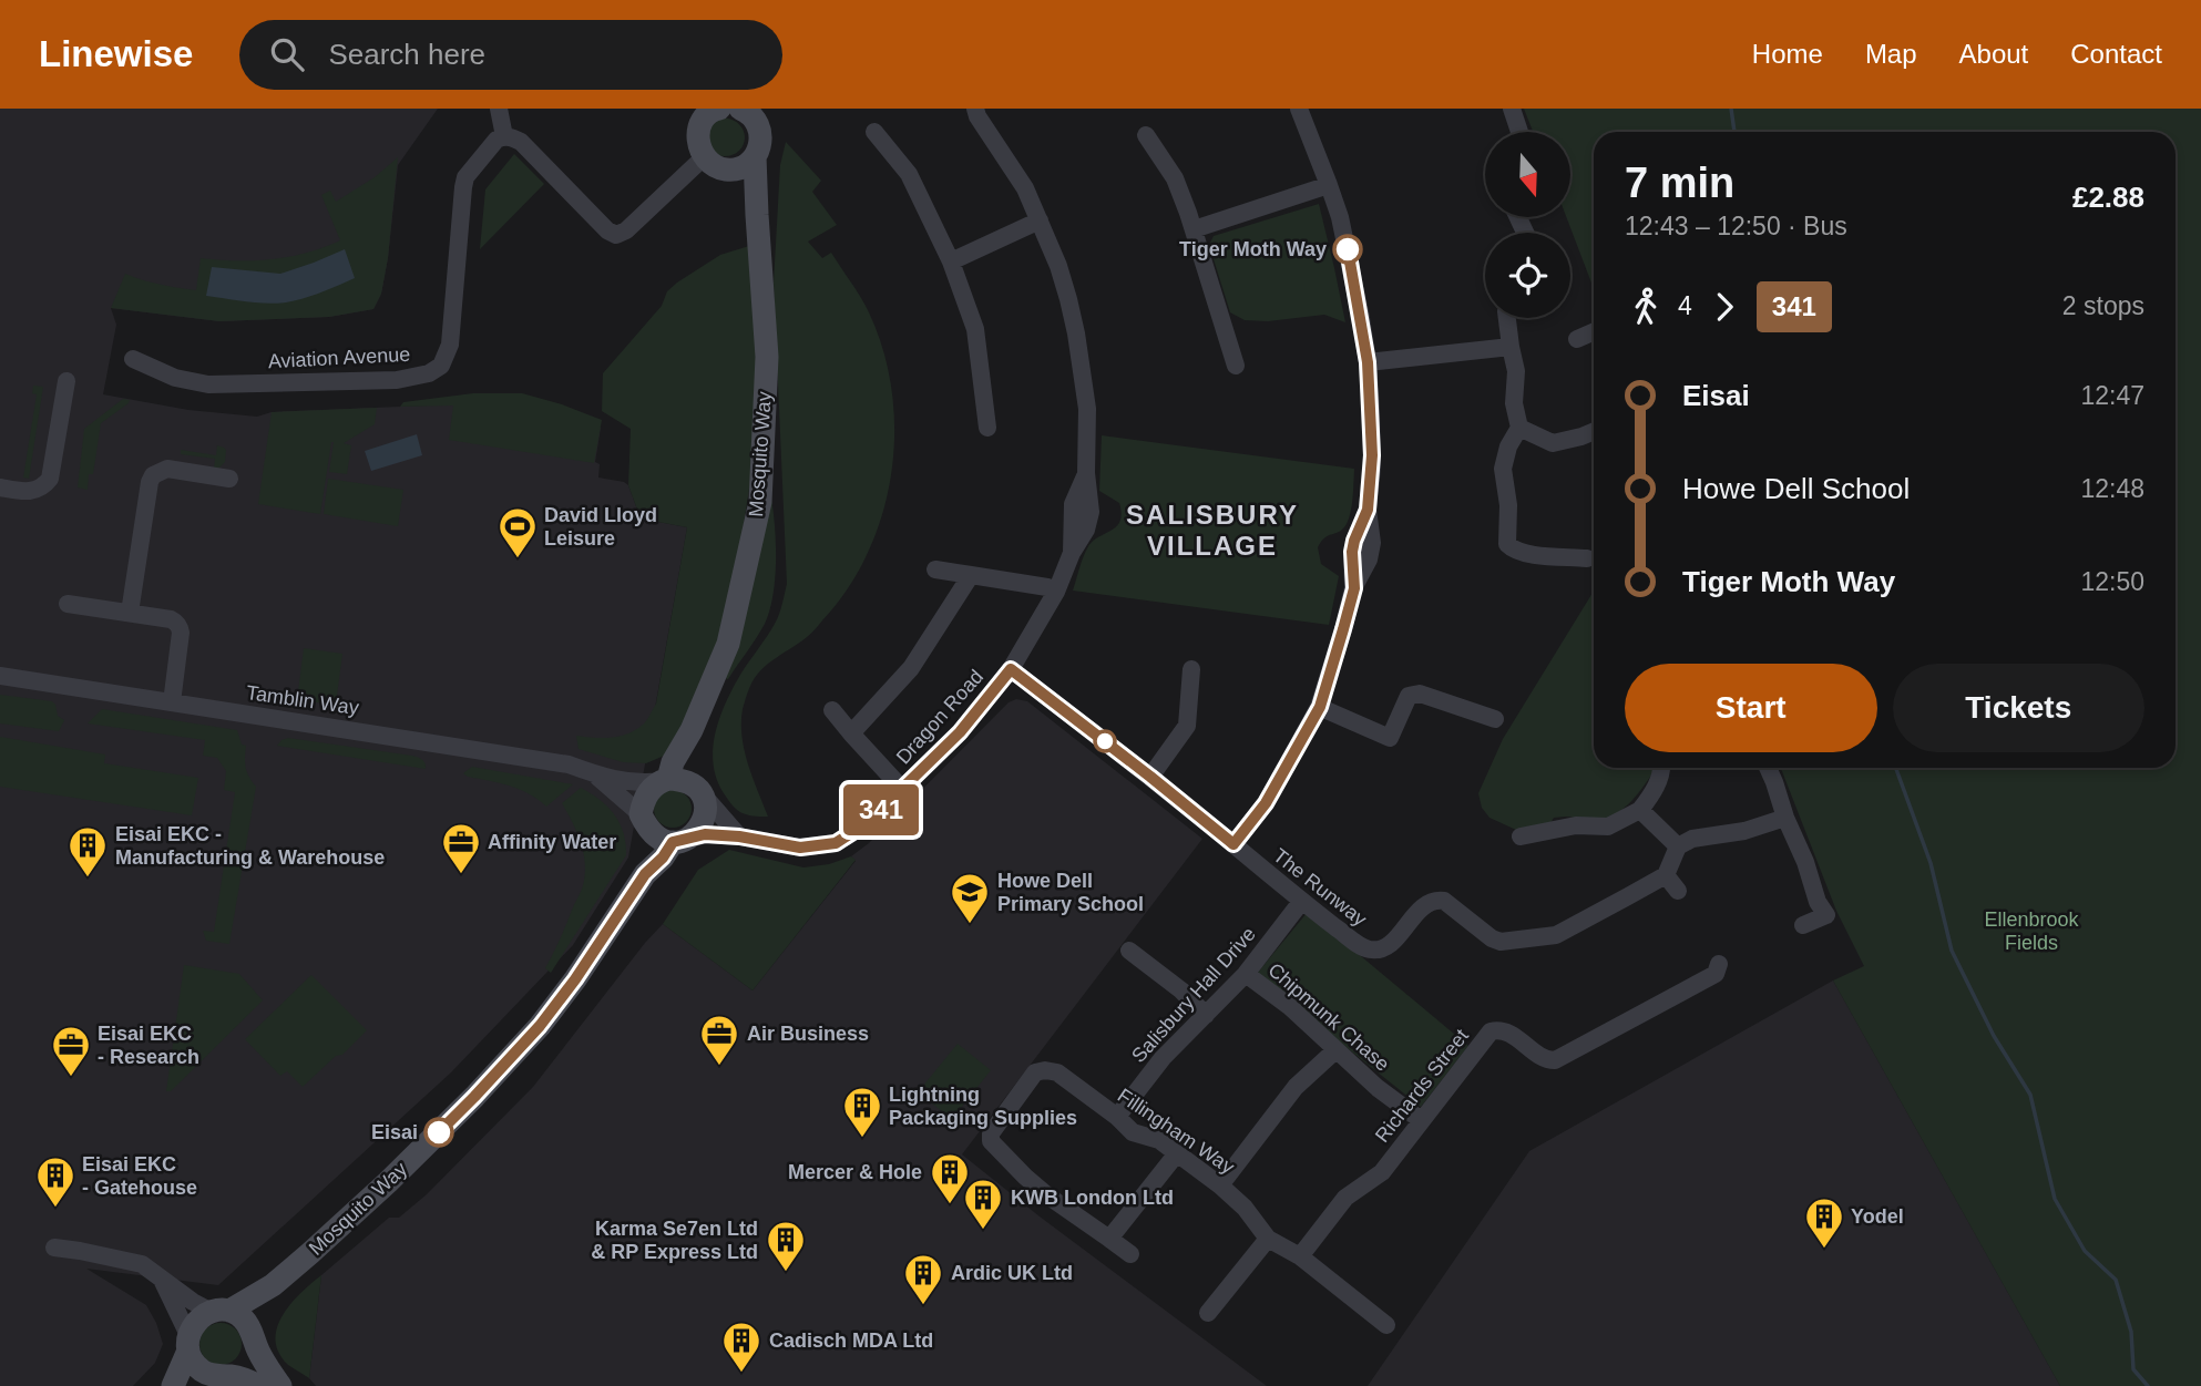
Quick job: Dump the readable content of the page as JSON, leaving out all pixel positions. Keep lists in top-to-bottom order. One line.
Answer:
{"streets":{"street":["Aviation Avenue","Mosquito Way","Tamblin Way","Dragon Road","The Runway","Salisbury Hall Drive","Chipmunk Chase","Richards Street","Fillingham Way"]},"crossings":[["Mosquito Way","Tamblin Way"],["Mosquito Way","Dragon Road"],["Tamblin Way","Dragon Road"],["Dragon Road","The Runway"],["The Runway","Salisbury Hall Drive"],["Salisbury Hall Drive","Chipmunk Chase"],["Salisbury Hall Drive","Fillingham Way"],["Chipmunk Chase","Richards Street"],["Richards Street","Fillingham Way"]],"districts":["SALISBURY VILLAGE"],"parks":["Ellenbrook Fields"],"places":{"other":["Tiger Moth Way","Eisai"],"sports":["David Lloyd Leisure"],"office":["Affinity Water","Air Business","Eisai EKC - Research"],"building":["Eisai EKC - Manufacturing & Warehouse","Lightning Packaging Supplies","Mercer & Hole","Eisai EKC - Gatehouse","KWB London Ltd","Yodel","Karma Se7en Ltd & RP Express Ltd","Ardic UK Ltd","Cadisch MDA Ltd"],"school or university":["Howe Dell Primary School"]},"lines":["bus line 341"],"north":"bottom","page":{"header":"Linewise","search":"Search here","nav":["Home","Map","About","Contact"],"on_map":"341","heading":["7 min","12:43 – 12:50 · Bus","£2.88"],"legs":["4","341","2 stops"],"list":[{"name":"Eisai","value":"12:47"},{"name":"Howe Dell School","value":"12:48"},{"name":"Tiger Moth Way","value":"12:50"}],"buttons":["Start","Tickets"]}}
